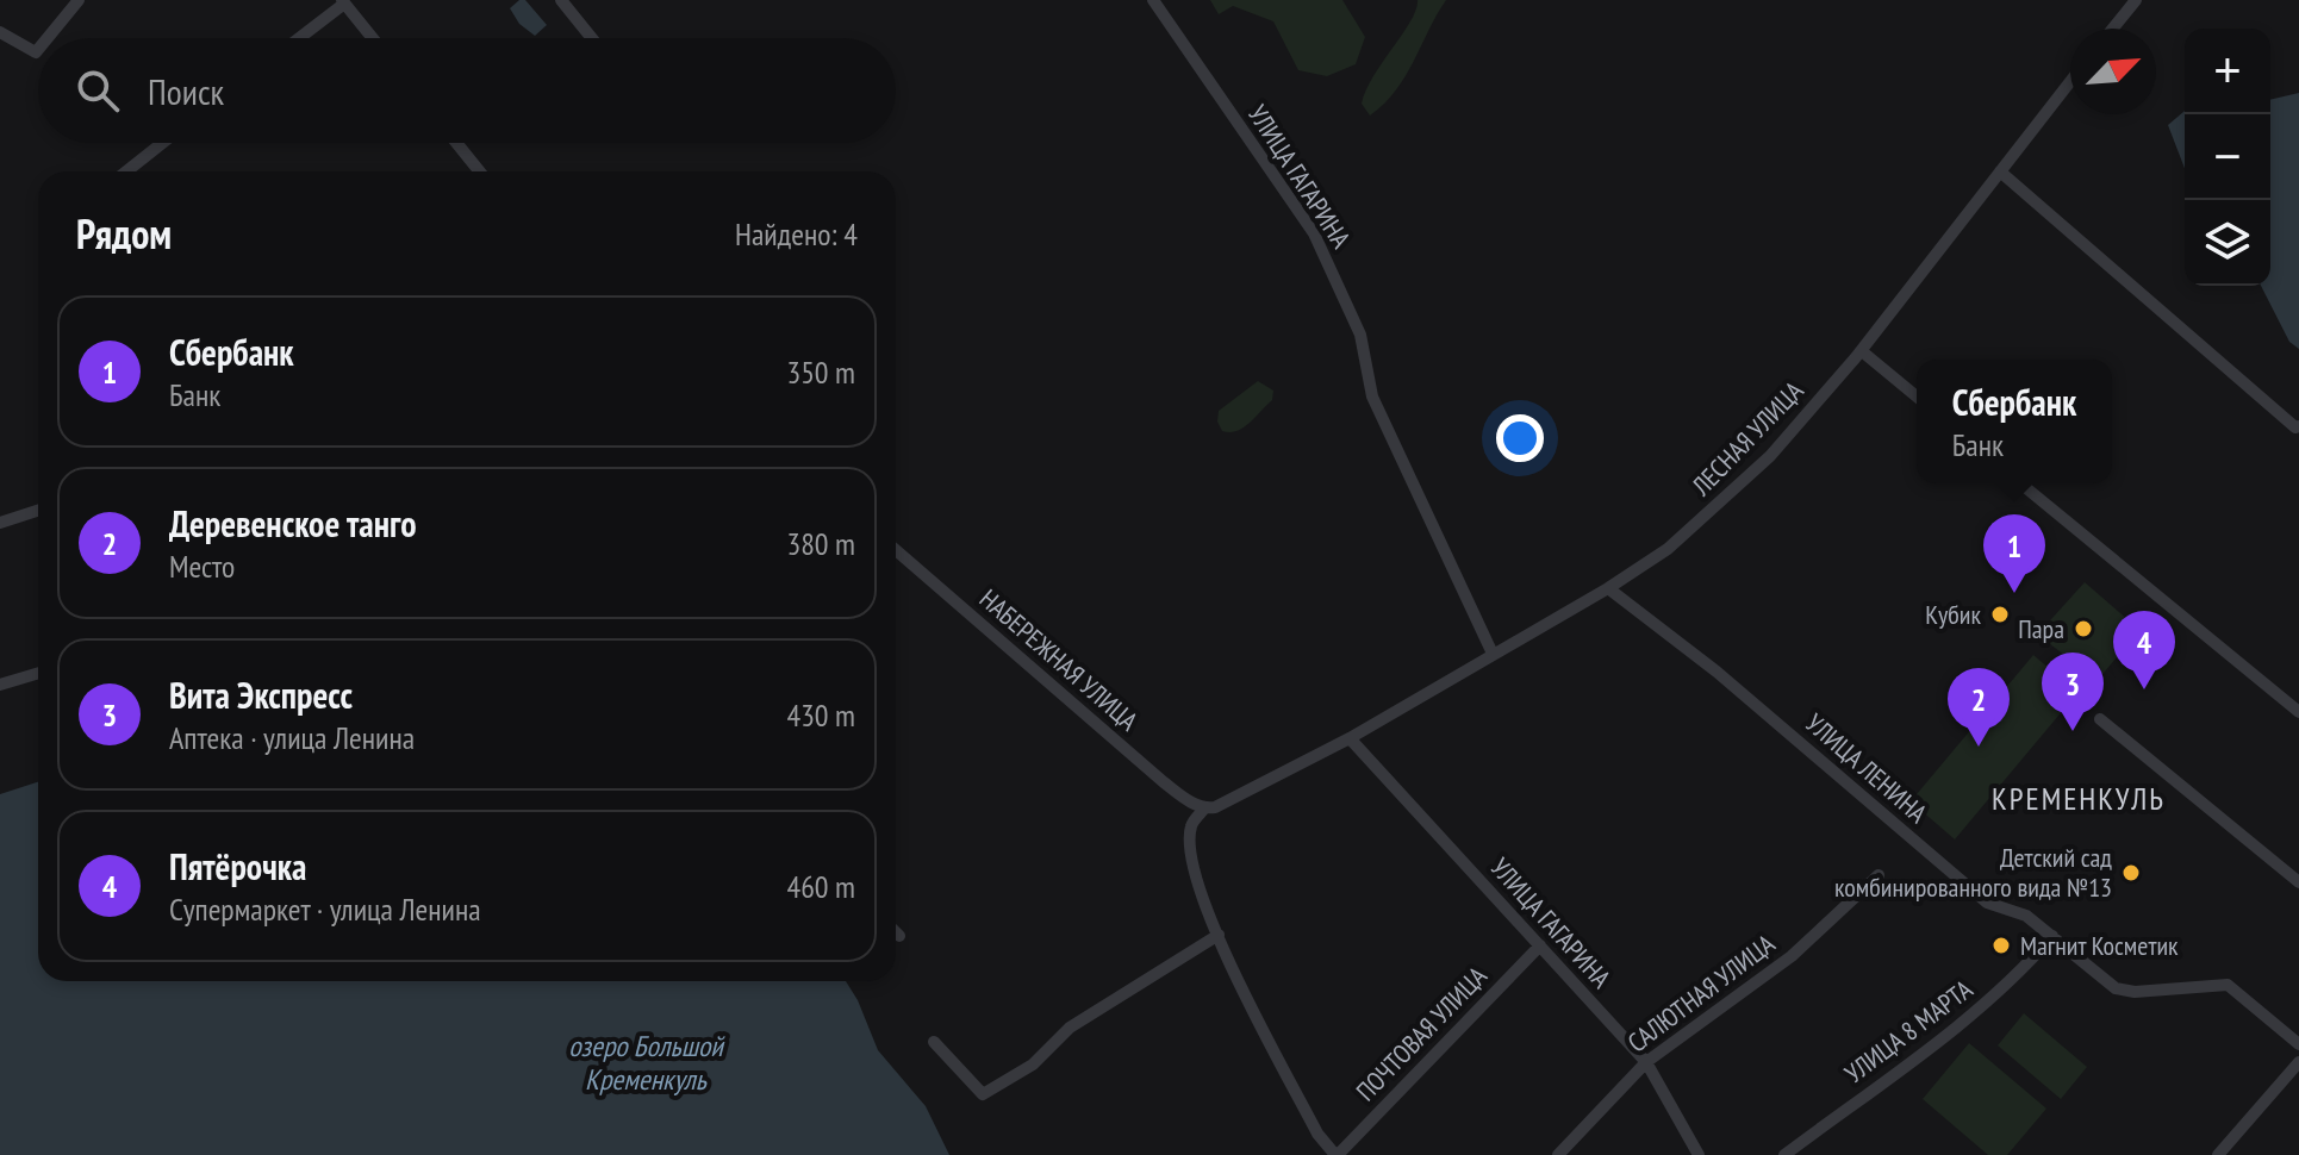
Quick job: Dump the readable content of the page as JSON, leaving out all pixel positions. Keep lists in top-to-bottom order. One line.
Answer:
{"streets":{"street":["УЛИЦА ГАГАРИНА","ЛЕСНАЯ УЛИЦА","НАБЕРЕЖНАЯ УЛИЦА","УЛИЦА ЛЕНИНА","САЛЮТНАЯ УЛИЦА","УЛИЦА 8 МАРТА","ПОЧТОВАЯ УЛИЦА"]},"crossings":[["УЛИЦА ГАГАРИНА","ЛЕСНАЯ УЛИЦА"],["УЛИЦА ГАГАРИНА","САЛЮТНАЯ УЛИЦА"],["УЛИЦА ГАГАРИНА","ПОЧТОВАЯ УЛИЦА"],["ЛЕСНАЯ УЛИЦА","УЛИЦА ЛЕНИНА"],["УЛИЦА ЛЕНИНА","УЛИЦА 8 МАРТА"]],"districts":["КРЕМЕНКУЛЬ"],"water":["озеро Большой Кременкуль"],"places":["Кубик","Пара","Детский сад комбинированного вида №13","Магнит Косметик"],"north":"top right","page":{"map_buttons":["+","−"],"search":"Поиск","heading":["Рядом","Найдено: 4"],"list":[{"mark":"1","name":"Сбербанк","note":"Банк","value":"350 m"},{"mark":"2","name":"Деревенское танго","note":"Место","value":"380 m"},{"mark":"3","name":"Вита Экспресс","note":"Аптека · улица Ленина","value":"430 m"},{"mark":"4","name":"Пятёрочка","note":"Супермаркет · улица Ленина","value":"460 m"}],"popup":["Сбербанк","Банк"],"pins":["1","4","3","2"]}}
